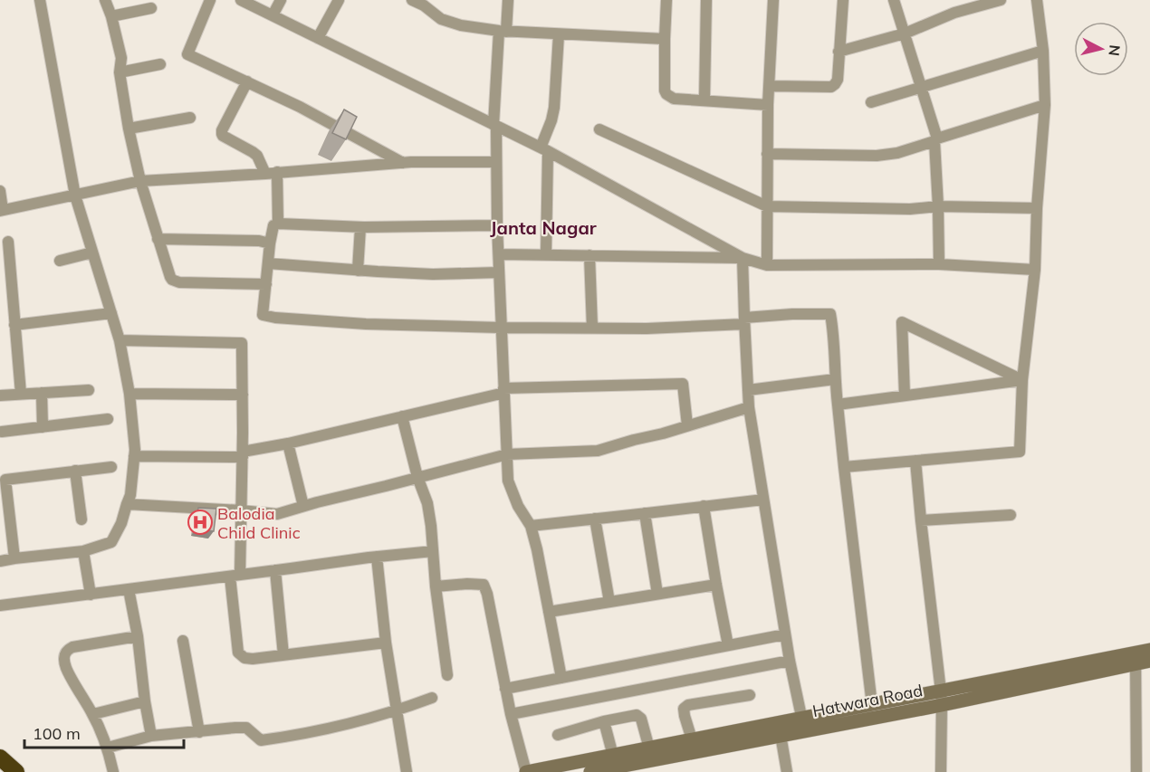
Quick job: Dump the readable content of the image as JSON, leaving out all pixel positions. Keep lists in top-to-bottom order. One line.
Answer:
{"streets":{"street":["Hatwara Road"]},"districts":["Janta Nagar"],"places":{"hospital":["Balodia Child Clinic"]},"scale_bar":"100 m","north":"right"}
